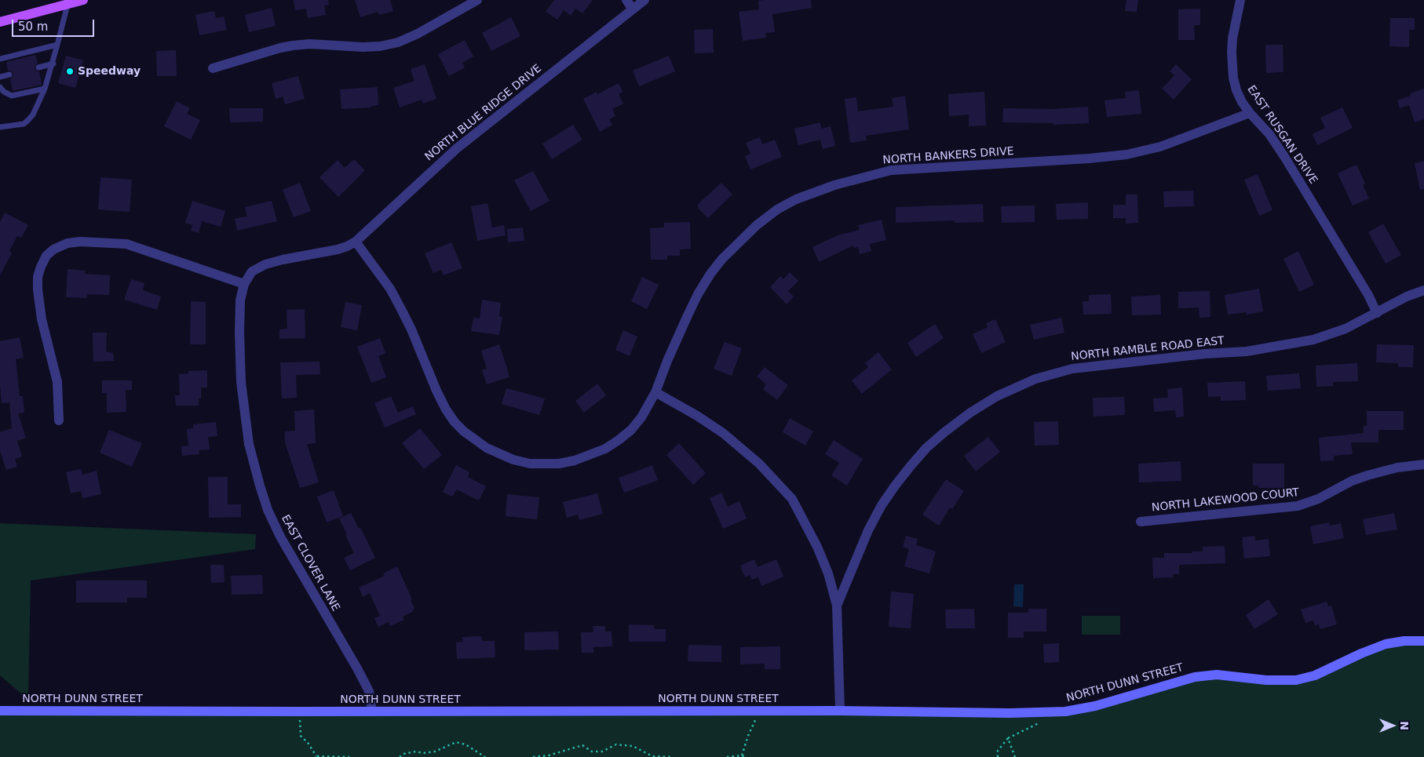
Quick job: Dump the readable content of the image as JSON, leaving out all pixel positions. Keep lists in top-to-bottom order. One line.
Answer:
{"streets":{"street":["NORTH BLUE RIDGE DRIVE","EAST RUSGAN DRIVE","NORTH BANKERS DRIVE","NORTH RAMBLE ROAD EAST","NORTH LAKEWOOD COURT","EAST CLOVER LANE","NORTH DUNN STREET"]},"crossings":[["NORTH BLUE RIDGE DRIVE","NORTH BANKERS DRIVE"],["NORTH BLUE RIDGE DRIVE","EAST CLOVER LANE"],["EAST RUSGAN DRIVE","NORTH BANKERS DRIVE"],["EAST RUSGAN DRIVE","NORTH RAMBLE ROAD EAST"],["NORTH BANKERS DRIVE","EAST CLOVER LANE"],["EAST CLOVER LANE","NORTH DUNN STREET"]],"places":["Speedway"],"scale_bar":"50 m","north":"right"}
